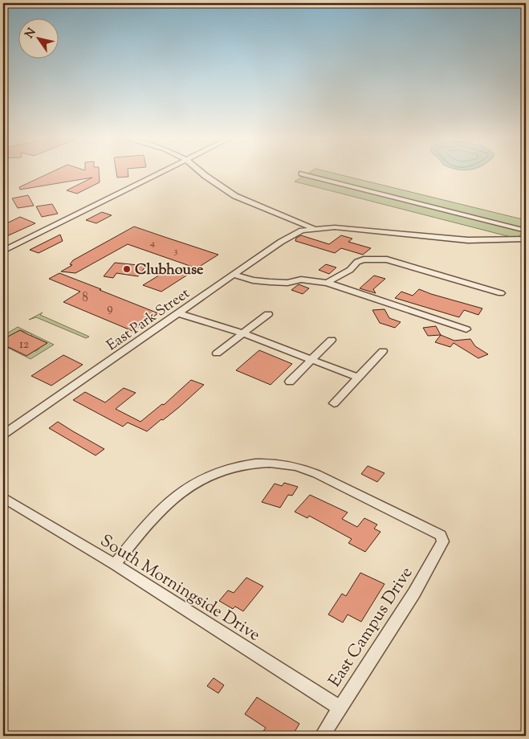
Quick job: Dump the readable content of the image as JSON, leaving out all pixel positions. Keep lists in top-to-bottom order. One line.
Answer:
{"streets":{"street":["East Park Street","South Morningside Drive","East Campus Drive"]},"crossings":[["South Morningside Drive","East Campus Drive"]],"places":["Clubhouse"],"house_numbers":["4","3","8","9","12"],"north":"top left"}
